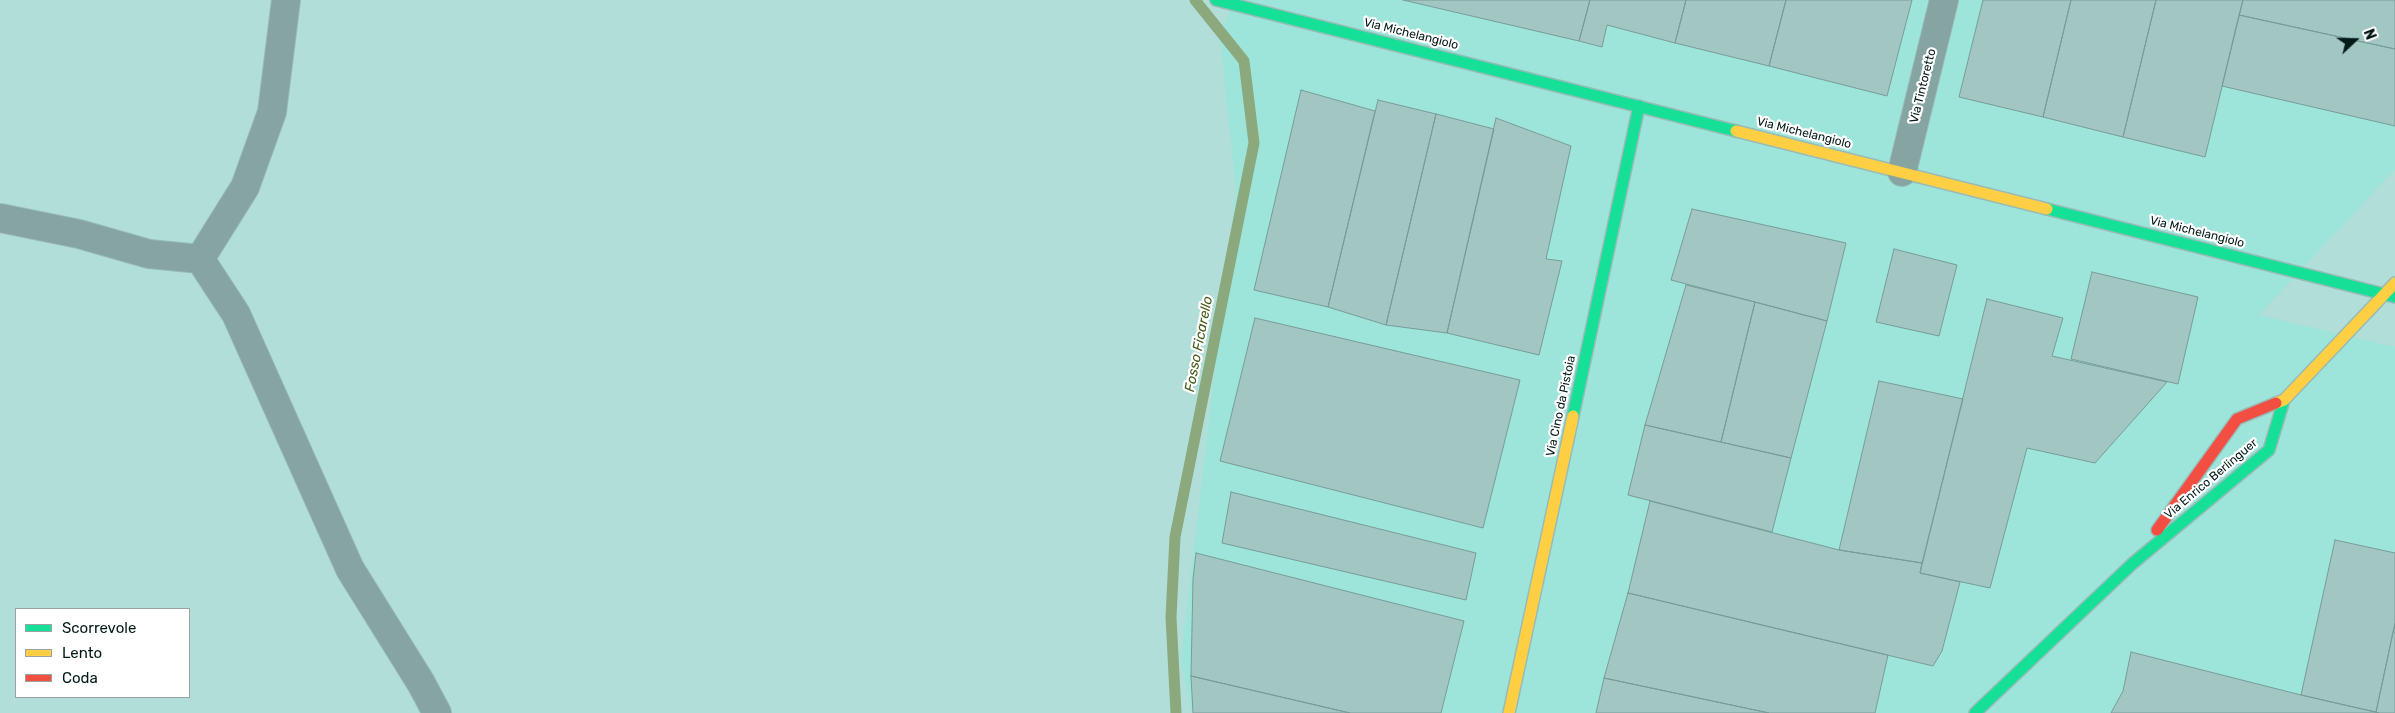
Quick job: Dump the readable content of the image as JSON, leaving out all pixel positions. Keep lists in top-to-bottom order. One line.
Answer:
{"streets":{"street":["Via Michelangiolo","Via Tintoretto","Via Cino da Pistoia","Via Enrico Berlinguer"]},"crossings":[["Via Michelangiolo","Via Tintoretto"],["Via Michelangiolo","Via Cino da Pistoia"],["Via Michelangiolo","Via Enrico Berlinguer"]],"water":["Fosso Ficarello"],"legend":["Scorrevole","Lento","Coda"],"north":"right"}
